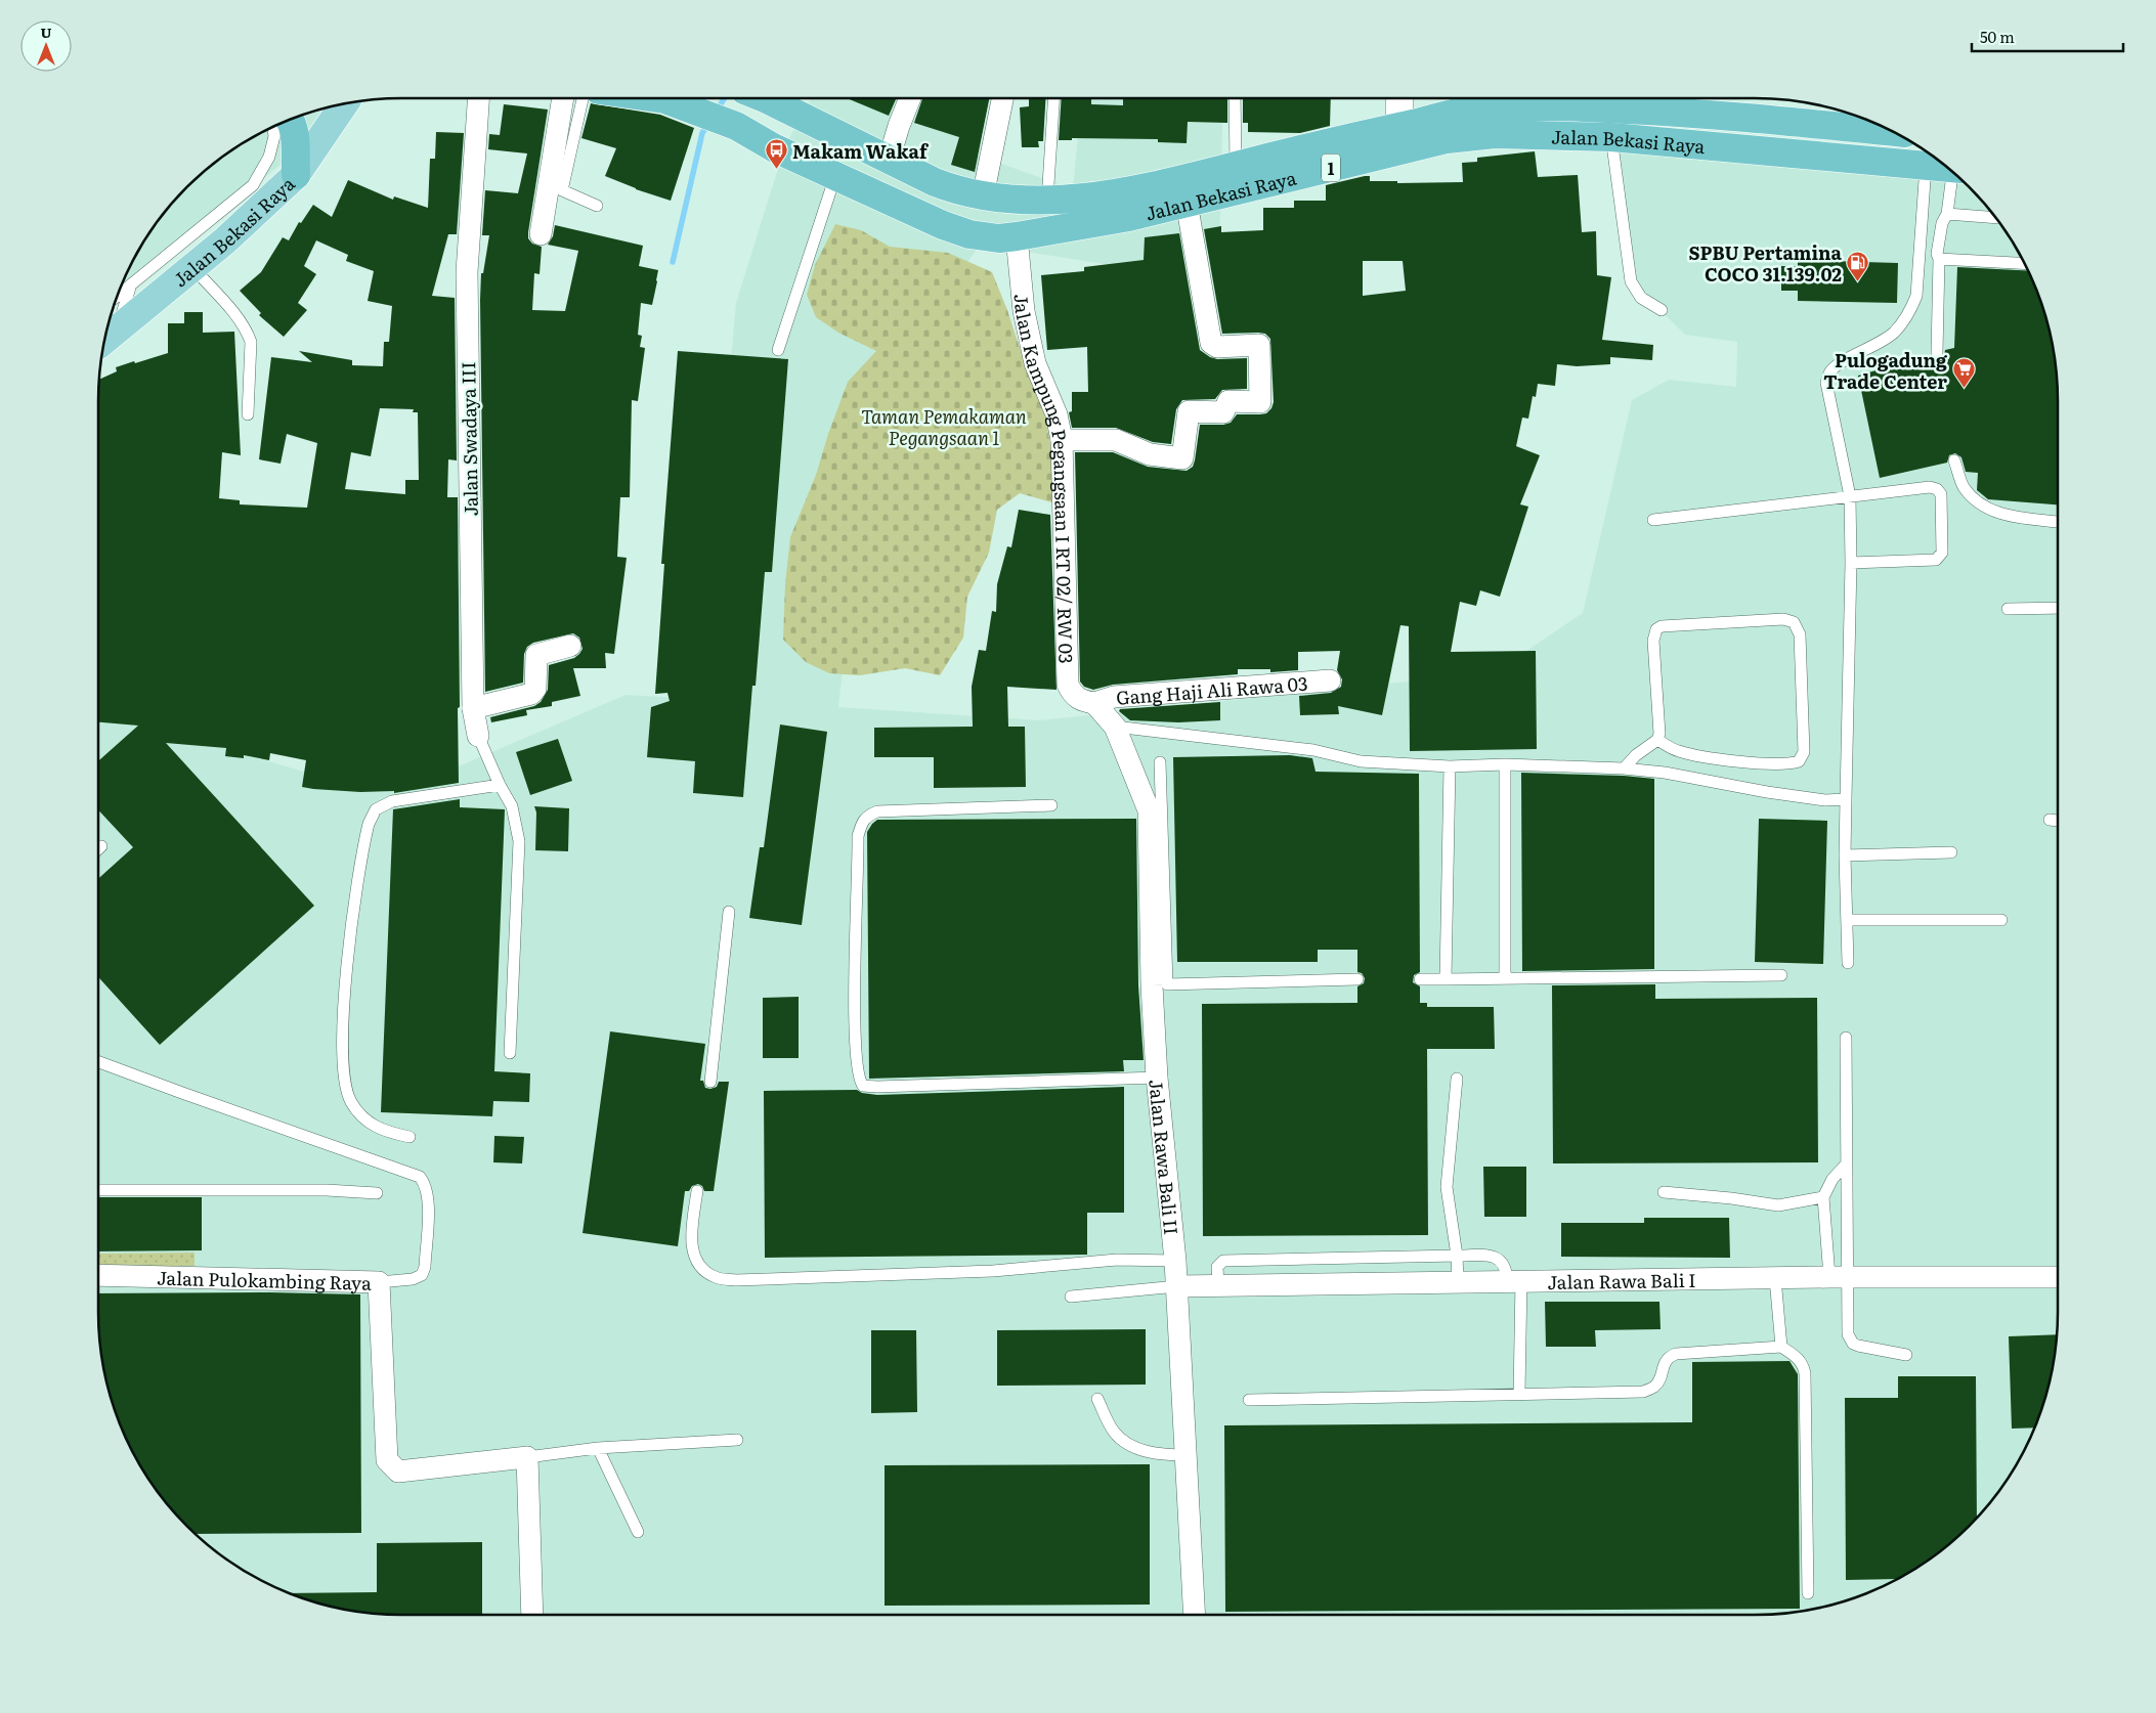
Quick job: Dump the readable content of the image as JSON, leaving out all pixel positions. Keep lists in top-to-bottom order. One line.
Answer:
{"streets":{"highway":["Jalan Bekasi Raya","1"],"street":["Jalan Swadaya III","Jalan Kampung Pegangsaan I RT 02/ RW 03","Gang Haji Ali Rawa 03","Jalan Rawa Bali II","Jalan Rawa Bali I","Jalan Pulokambing Raya"]},"crossings":[["Jalan Bekasi Raya","Jalan Kampung Pegangsaan I RT 02/ RW 03"],["Jalan Kampung Pegangsaan I RT 02/ RW 03","Gang Haji Ali Rawa 03"],["Jalan Kampung Pegangsaan I RT 02/ RW 03","Jalan Rawa Bali II"],["Gang Haji Ali Rawa 03","Jalan Rawa Bali II"],["Jalan Rawa Bali II","Jalan Rawa Bali I"]],"parks":["Taman Pemakaman Pegangsaan 1"],"places":{"bus stop":["Makam Wakaf"],"fuel station":["SPBU Pertamina COCO 31.139.02"],"supermarket":["Pulogadung Trade Center"]},"scale_bar":"50 m","north":"top"}
